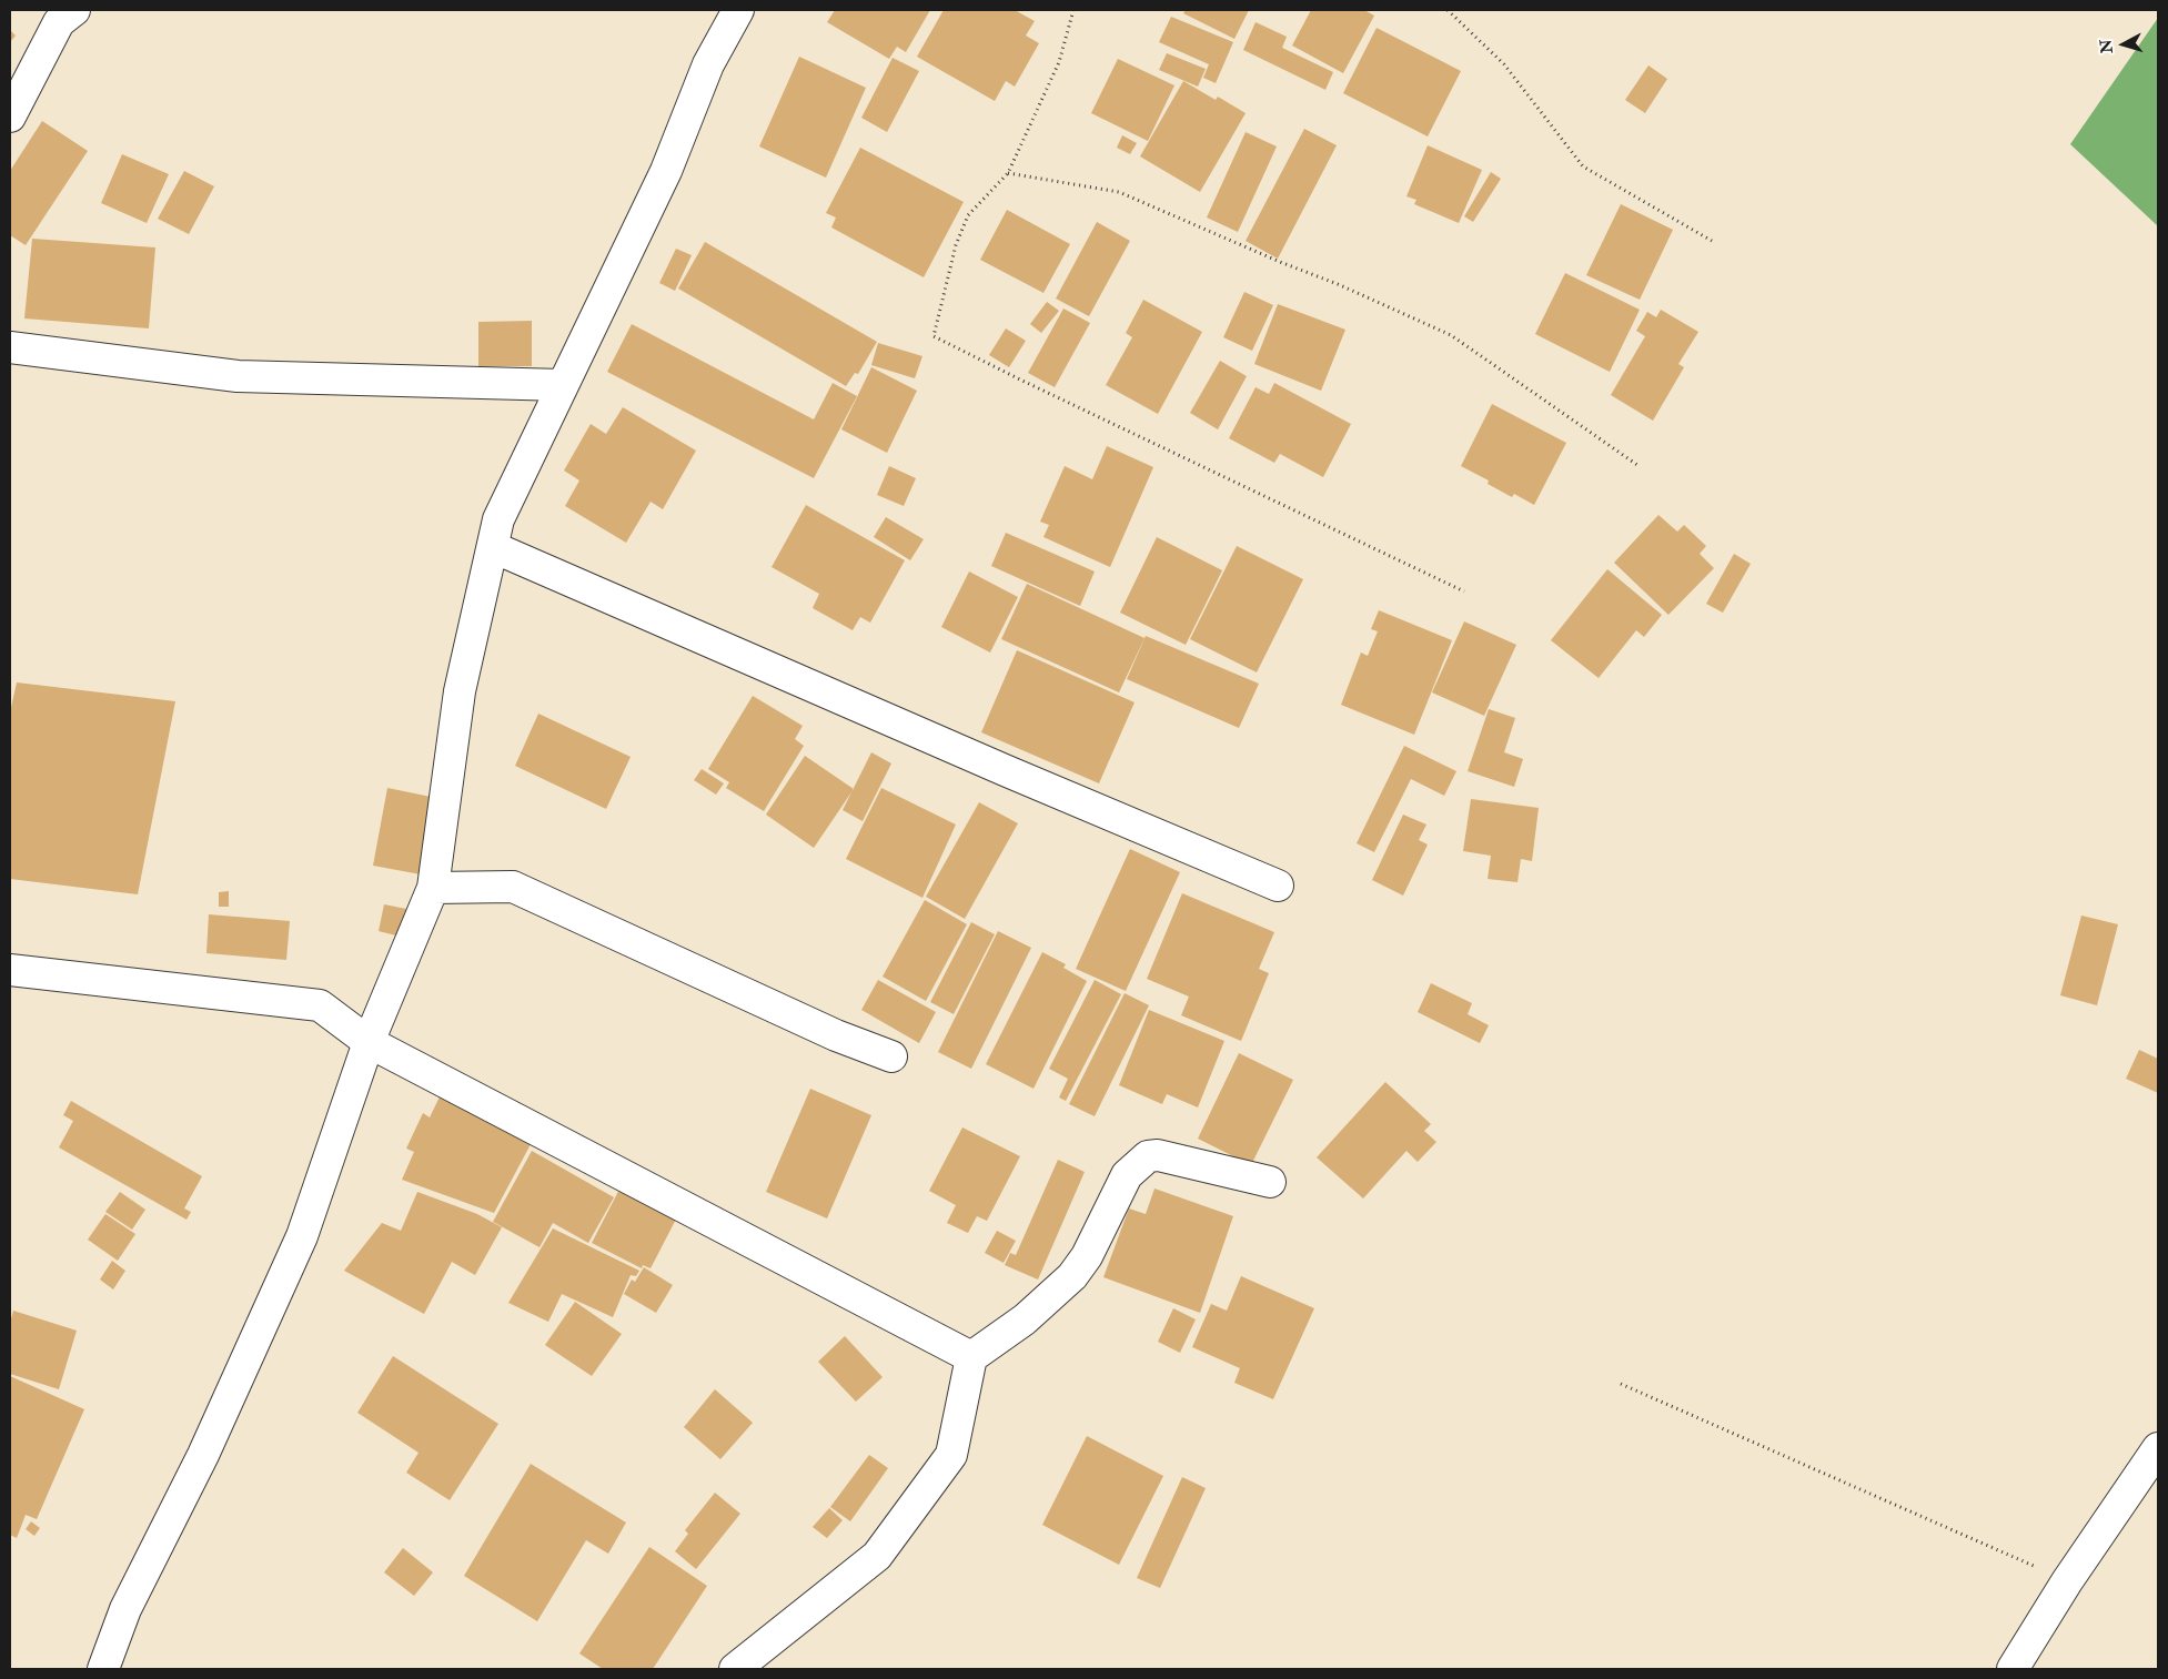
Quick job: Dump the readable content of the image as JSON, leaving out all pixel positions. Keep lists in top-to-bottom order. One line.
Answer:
{"north":"left"}
